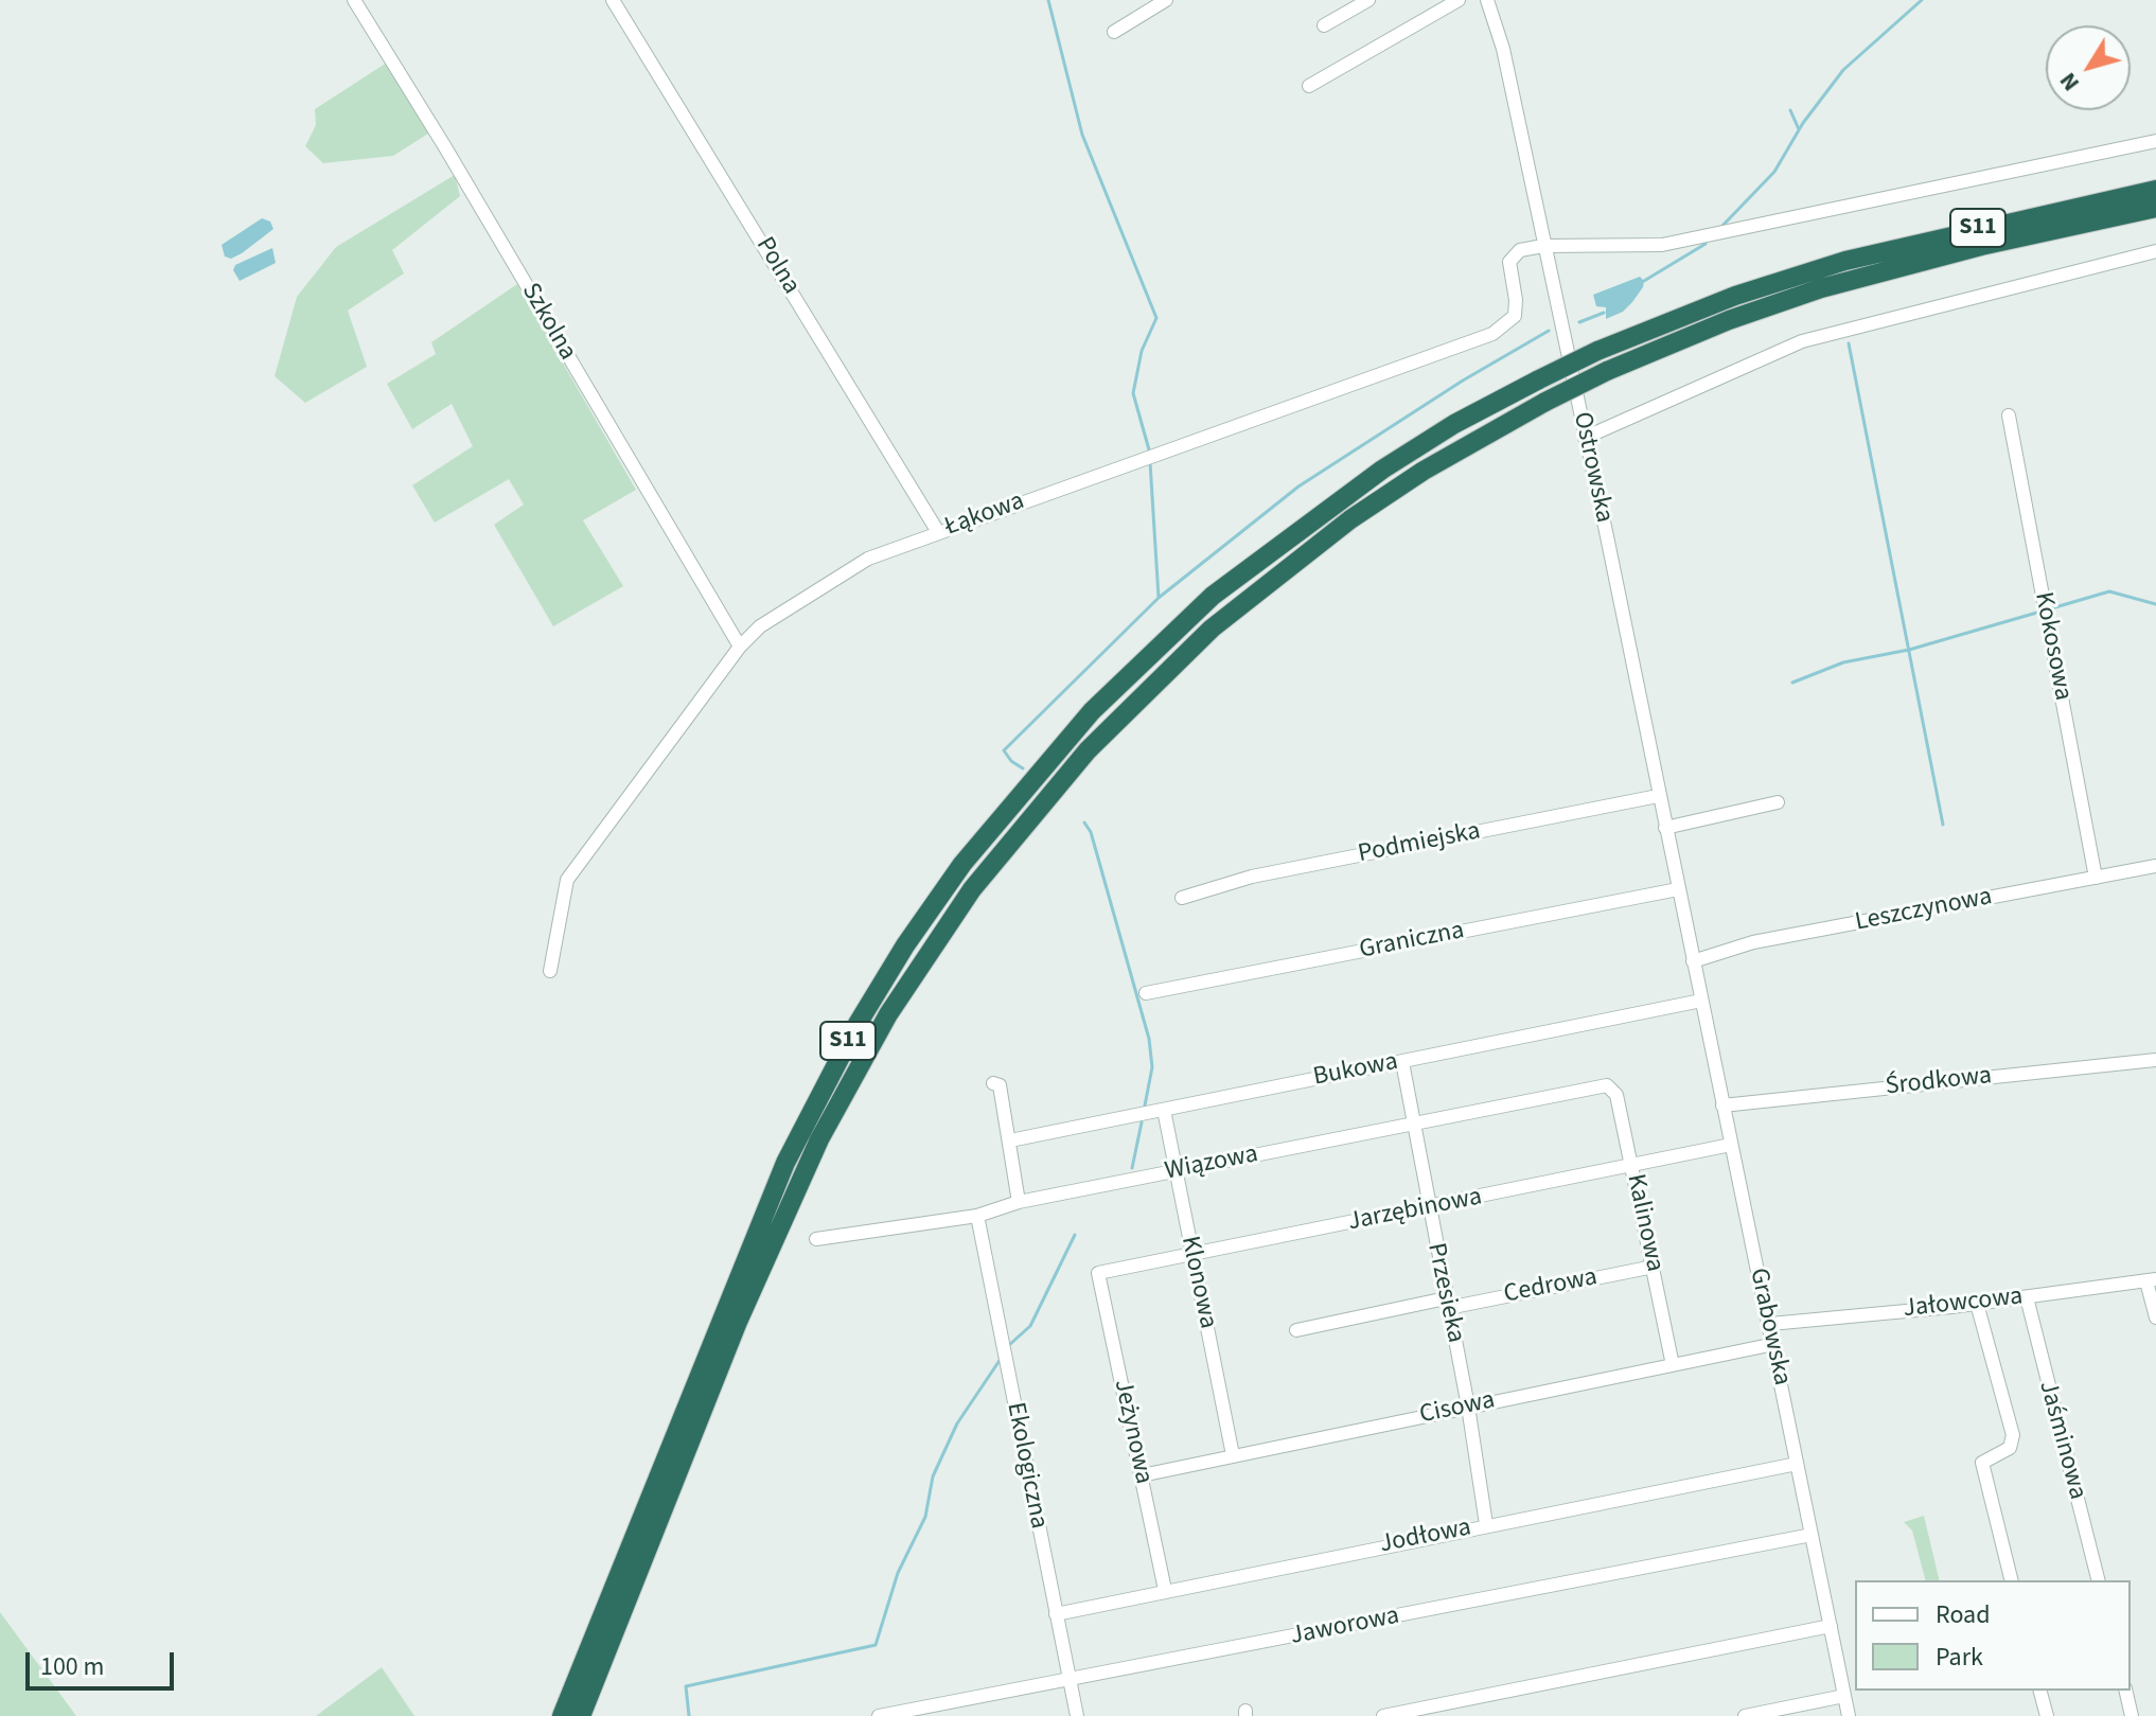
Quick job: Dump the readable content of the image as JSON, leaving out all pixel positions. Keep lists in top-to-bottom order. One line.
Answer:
{"streets":{"highway":["S11"],"street":["Polna","Szkolna","Ostrowska","Łąkowa","Kokosowa","Podmiejska","Leszczynowa","Graniczna","Bukowa","Środkowa","Wiązowa","Jarzębinowa","Kalinowa","Klonowa","Cedrowa","Przesieka","Jałowcowa","Grabowska","Cisowa","Jeżynowa","Jaśminowa","Ekologiczna","Jodłowa","Jaworowa"]},"crossings":[["Polna","Łąkowa"],["Szkolna","Łąkowa"],["Ostrowska","Łąkowa"],["Ostrowska","Podmiejska"],["Ostrowska","Graniczna"],["Ostrowska","Grabowska"],["Kokosowa","Leszczynowa"],["Leszczynowa","Grabowska"],["Bukowa","Klonowa"],["Bukowa","Przesieka"],["Bukowa","Grabowska"],["Środkowa","Grabowska"],["Wiązowa","Kalinowa"],["Wiązowa","Klonowa"],["Wiązowa","Przesieka"],["Wiązowa","Ekologiczna"],["Jarzębinowa","Kalinowa"],["Jarzębinowa","Klonowa"],["Jarzębinowa","Przesieka"],["Jarzębinowa","Grabowska"],["Jarzębinowa","Jeżynowa"],["Kalinowa","Cedrowa"],["Kalinowa","Cisowa"],["Klonowa","Cisowa"],["Cedrowa","Przesieka"],["Przesieka","Cisowa"],["Przesieka","Jodłowa"],["Jałowcowa","Grabowska"],["Jałowcowa","Jaśminowa"],["Grabowska","Cisowa"],["Grabowska","Jodłowa"],["Grabowska","Jaworowa"],["Cisowa","Jeżynowa"],["Jeżynowa","Jodłowa"],["Ekologiczna","Jodłowa"],["Ekologiczna","Jaworowa"]],"legend":["Road","Park"],"scale_bar":"100 m","north":"bottom left"}
